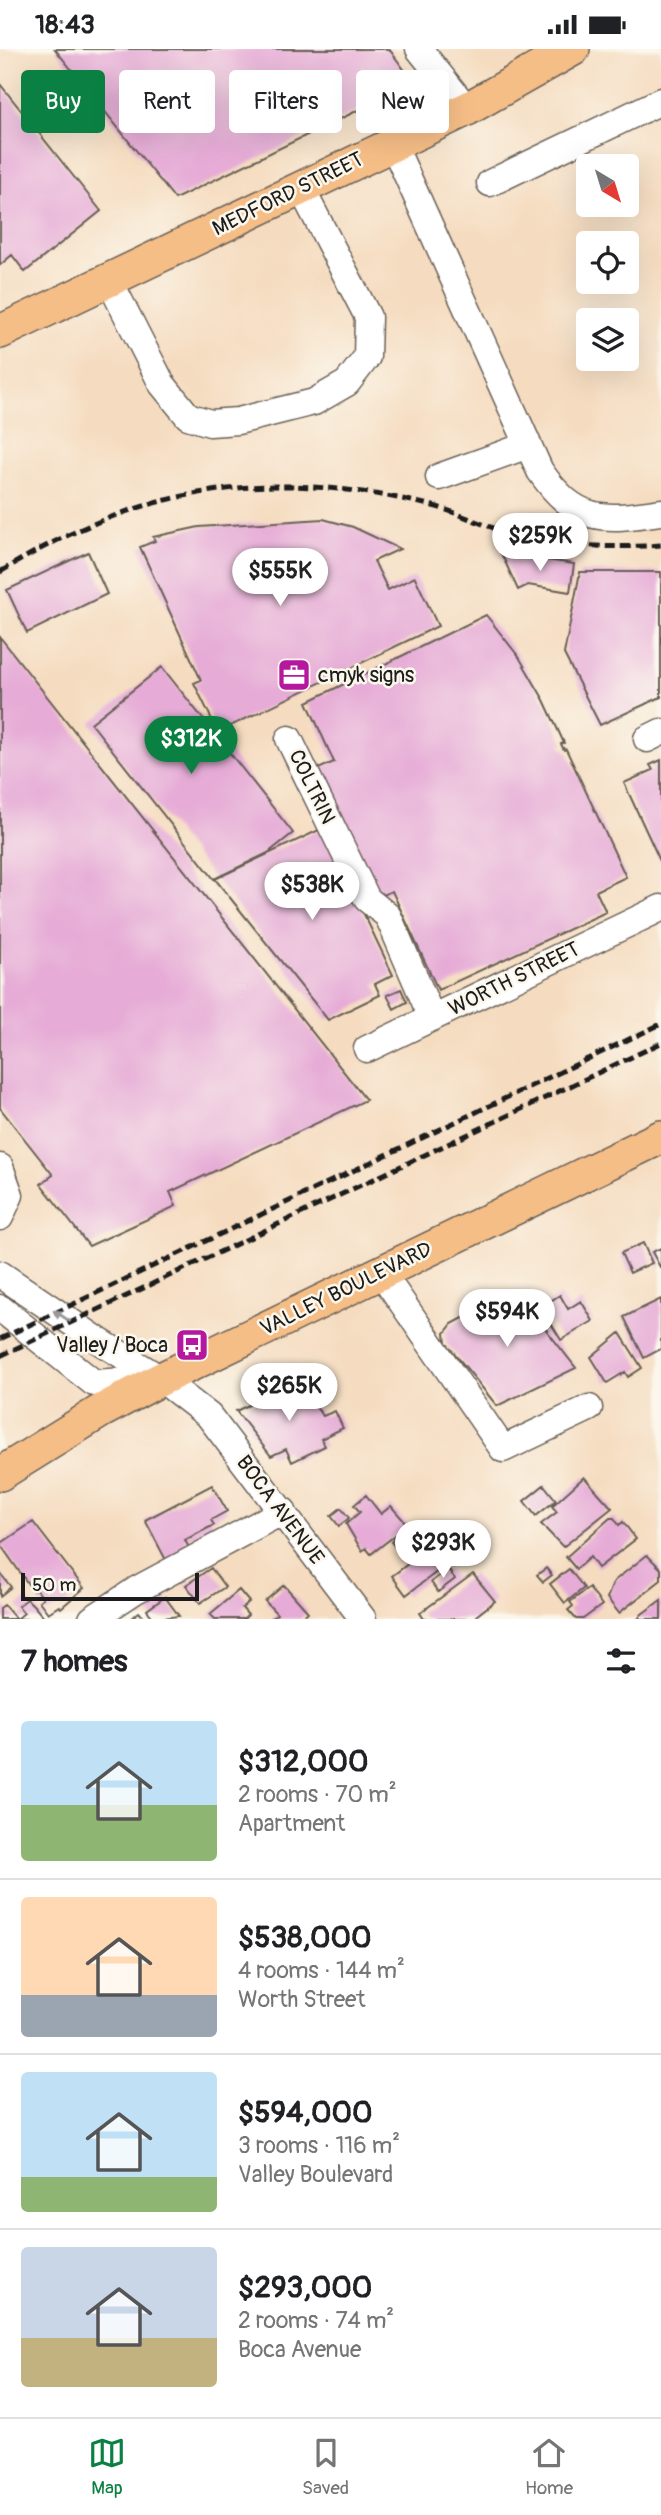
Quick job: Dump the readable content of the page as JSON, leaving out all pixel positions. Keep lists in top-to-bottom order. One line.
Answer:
{"streets":{"main road":["MEDFORD STREET","VALLEY BOULEVARD"],"street":["COLTRIN","WORTH STREET","BOCA AVENUE"]},"crossings":[["COLTRIN","WORTH STREET"],["VALLEY BOULEVARD","BOCA AVENUE"]],"places":{"office":["cmyk signs"],"bus stop":["Valley / Boca"]},"scale_bar":"50 m","north":"bottom right","page":{"status":"18:43","chip":["Buy","Rent","Filters","New"],"price":["$259K","$555K","$312K","$538K","$594K","$265K","$293K"],"scale":"50 m","heading":"7 homes","list":[{"name":"$312,000","note":"2 rooms · 70 m² · Apartment"},{"name":"$538,000","note":"4 rooms · 144 m² · Worth Street"},{"name":"$594,000","note":"3 rooms · 116 m² · Valley Boulevard"},{"name":"$293,000","note":"2 rooms · 74 m² · Boca Avenue"}],"tabs":["Map","Saved","Home"]}}
